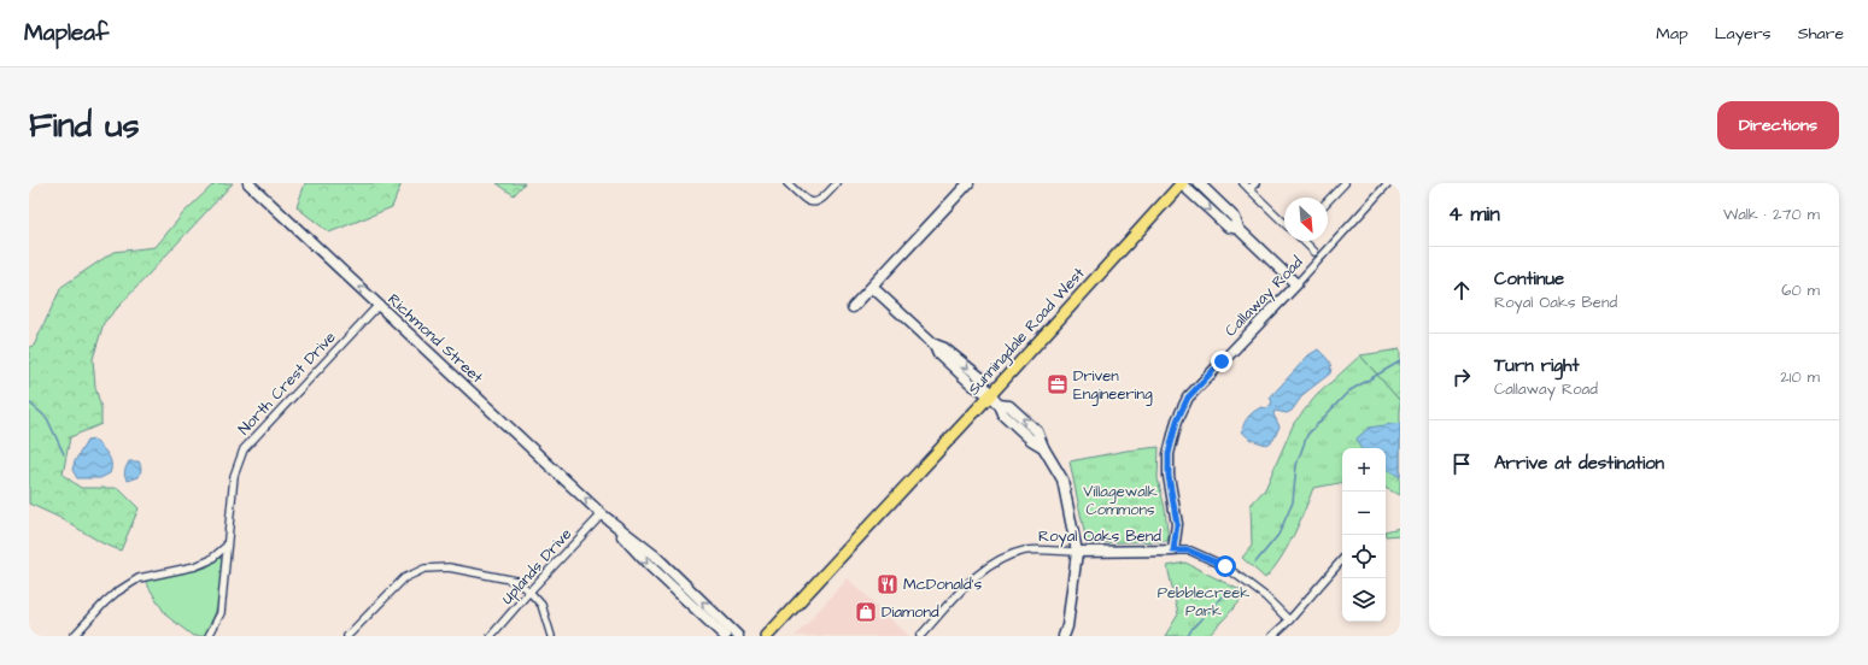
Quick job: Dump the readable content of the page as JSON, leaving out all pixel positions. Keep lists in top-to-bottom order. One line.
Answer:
{"streets":{"main road":["Sunningdale Road West"],"street":["Callaway Road","Richmond Street","North Crest Drive","Royal Oaks Bend","Uplands Drive"]},"crossings":[["Callaway Road","Royal Oaks Bend"],["Richmond Street","North Crest Drive"],["Richmond Street","Uplands Drive"]],"parks":["Villagewalk Commons","Pebblecreek Park"],"places":{"office":["Driven Engineering"],"restaurant":["McDonald's"],"shop":["Diamond"]},"north":"bottom right","page":{"header":"Mapleaf","nav":["Map","Layers","Share"],"buttons":"Directions","title":"Find us","heading":["4 min","Walk · 270 m"],"list":[["Continue","Royal Oaks Bend","60 m"],["Turn right","Callaway Road","210 m"],"Arrive at destination"],"map_buttons":["+","−"]}}
